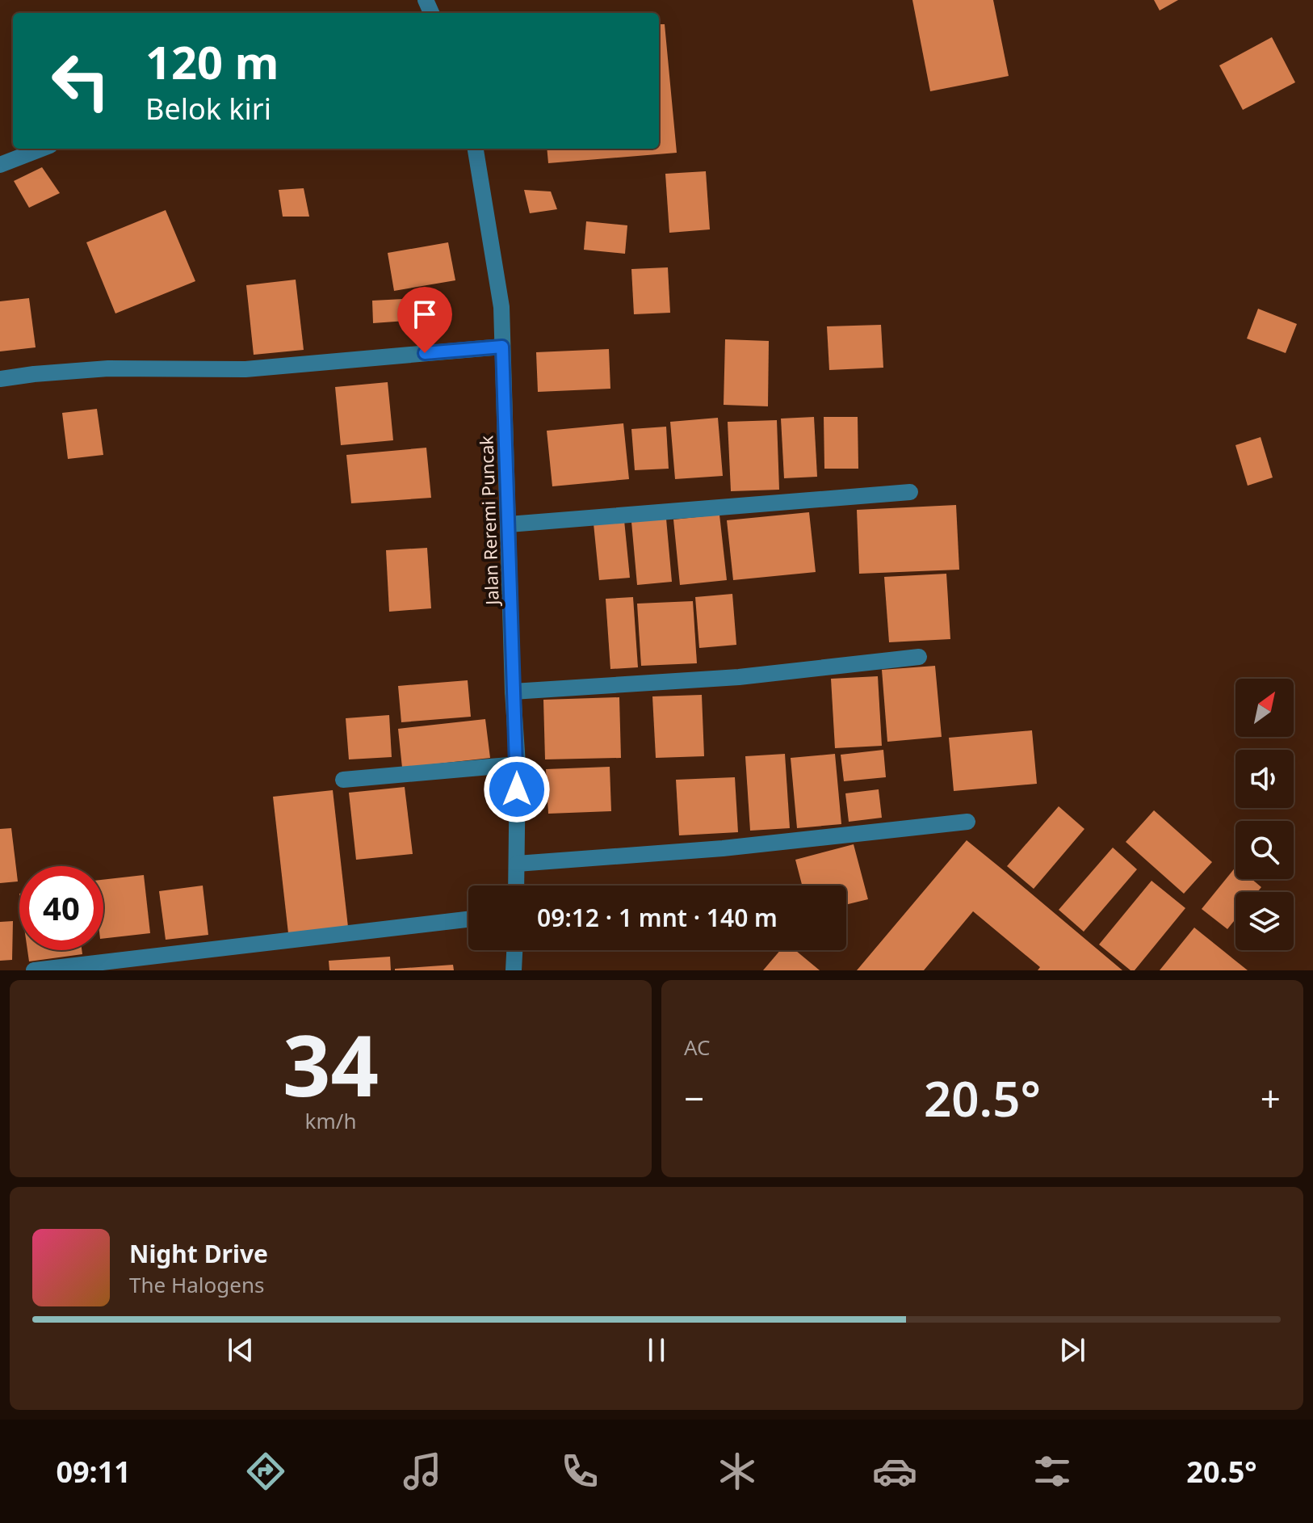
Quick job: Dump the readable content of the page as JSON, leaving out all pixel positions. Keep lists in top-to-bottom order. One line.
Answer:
{"streets":{"street":["Jalan Reremi Puncak"]},"north":"top right","page":{"turn":["120 m","Belok kiri"],"limit":"40","trip":"09:12 · 1 mnt · 140 m","tile":[["34","km/h"],"AC"],"heat":["−","20.5°","+"],"song":["Night Drive","The Halogens"],"tabs":["09:11","20.5°"]}}
